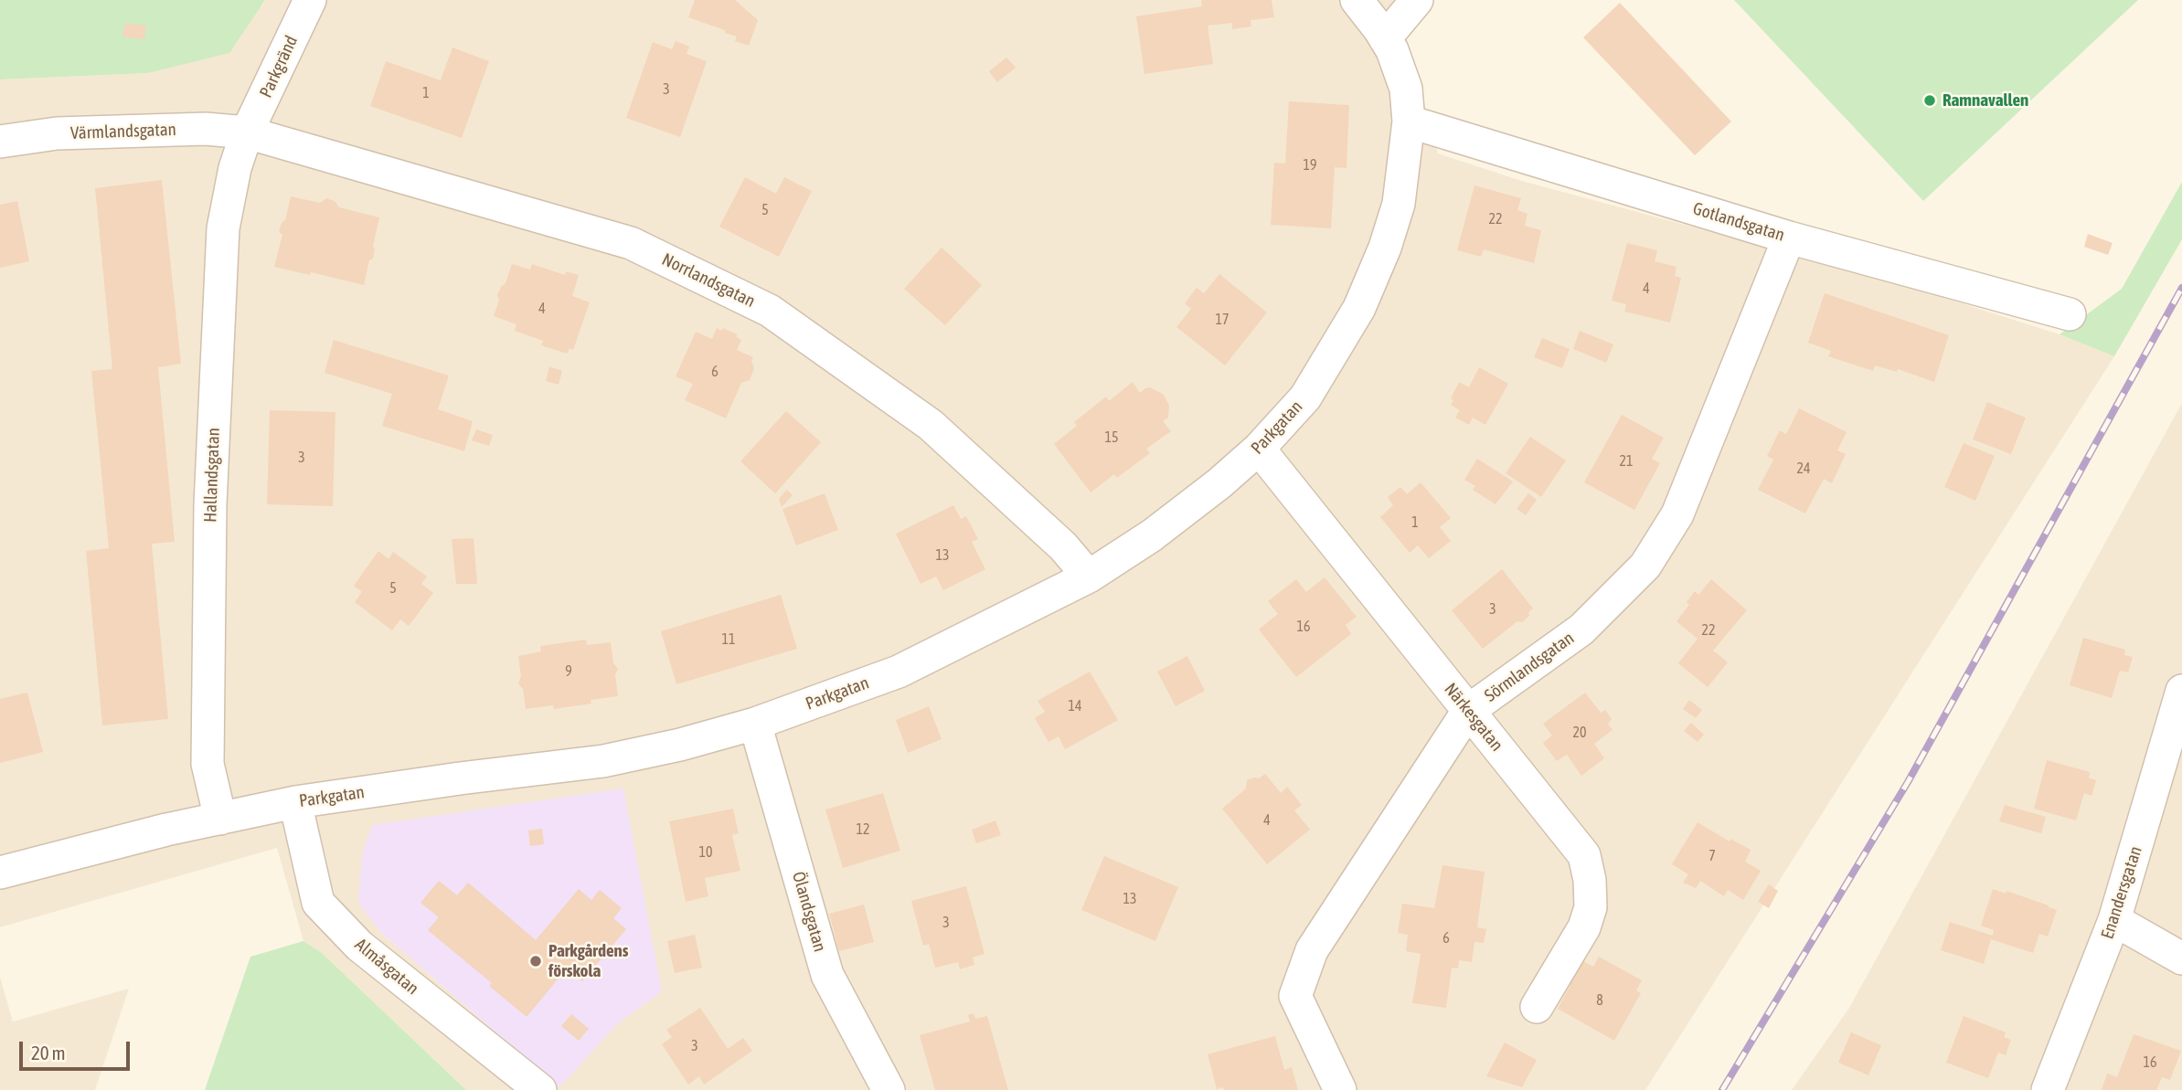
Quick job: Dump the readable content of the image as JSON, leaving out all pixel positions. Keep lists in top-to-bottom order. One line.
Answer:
{"streets":{"street":["Parkgränd","Värmlandsgatan","Gotlandsgatan","Norrlandsgatan","Parkgatan","Hallandsgatan","Sörmlandsgatan","Närkesgatan","Enandersgatan","Ölandsgatan","Almåsgatan"]},"crossings":[["Parkgränd","Värmlandsgatan"],["Parkgränd","Norrlandsgatan"],["Parkgränd","Hallandsgatan"],["Värmlandsgatan","Norrlandsgatan"],["Värmlandsgatan","Hallandsgatan"],["Gotlandsgatan","Parkgatan"],["Gotlandsgatan","Sörmlandsgatan"],["Norrlandsgatan","Parkgatan"],["Norrlandsgatan","Hallandsgatan"],["Parkgatan","Hallandsgatan"],["Parkgatan","Närkesgatan"],["Parkgatan","Ölandsgatan"],["Parkgatan","Almåsgatan"],["Sörmlandsgatan","Närkesgatan"]],"places":["Ramnavallen","Parkgårdens förskola"],"house_numbers":["3","1","19","5","22","4","4","17","6","15","3","21","24","1","13","5","3","16","22","11","9","14","20","4","12","10","7","13","3","6","8","3","16"],"scale_bar":"20 m"}
